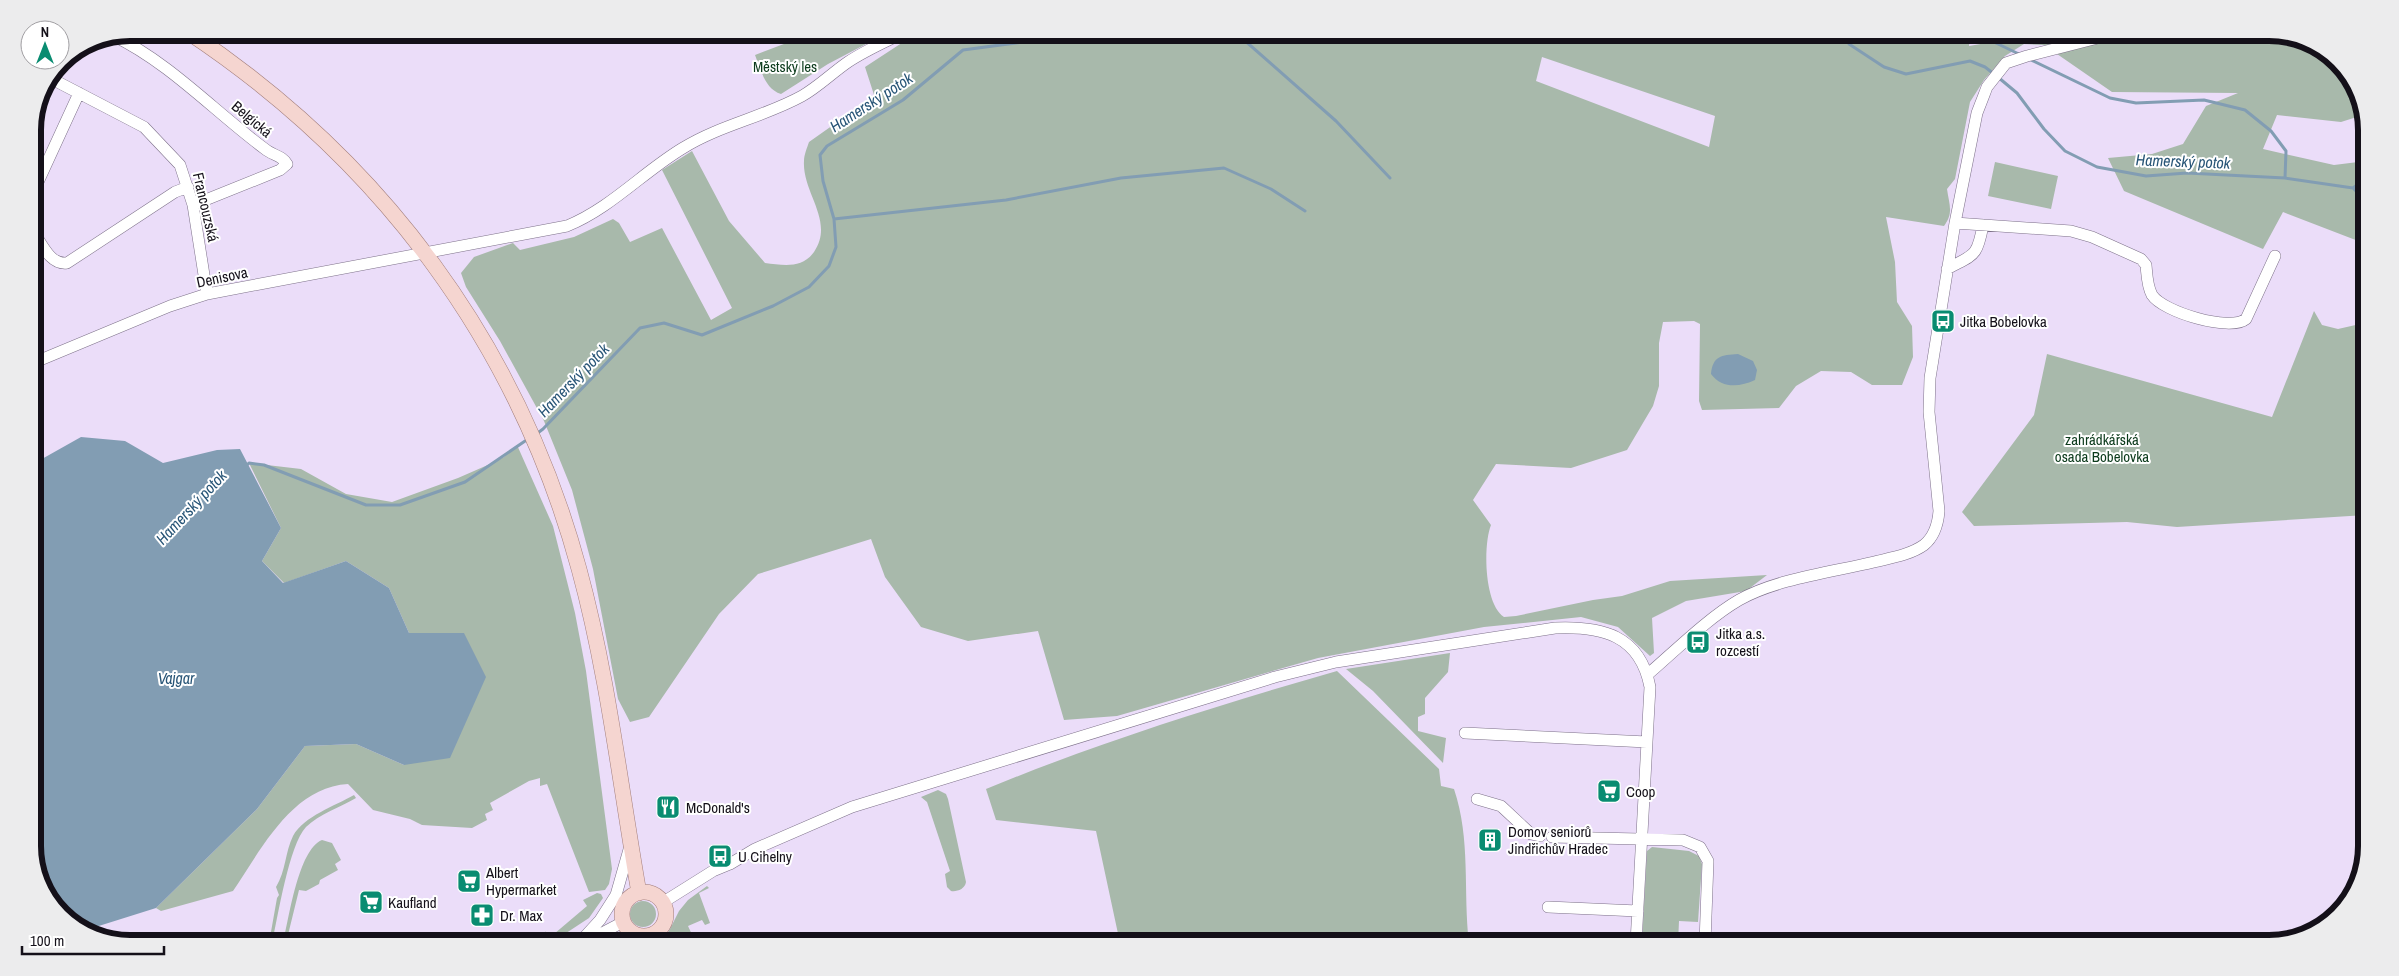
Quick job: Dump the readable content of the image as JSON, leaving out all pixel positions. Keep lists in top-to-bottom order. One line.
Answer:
{"streets":{"street":["Belgická","Francouzská","Denisova"]},"crossings":[["Belgická","Francouzská"],["Francouzská","Denisova"]],"water":["Hamerský potok","Vajgar"],"parks":["Městský les","zahrádkářská osada Bobelovka"],"places":{"bus stop":["Jitka Bobelovka","Jitka a.s. rozcestí","U Cihelny"],"supermarket":["Coop","Albert Hypermarket","Kaufland"],"restaurant":["McDonald's"],"building":["Domov seniorů Jindřichův Hradec"],"pharmacy":["Dr. Max"]},"scale_bar":"100 m","north":"top"}
